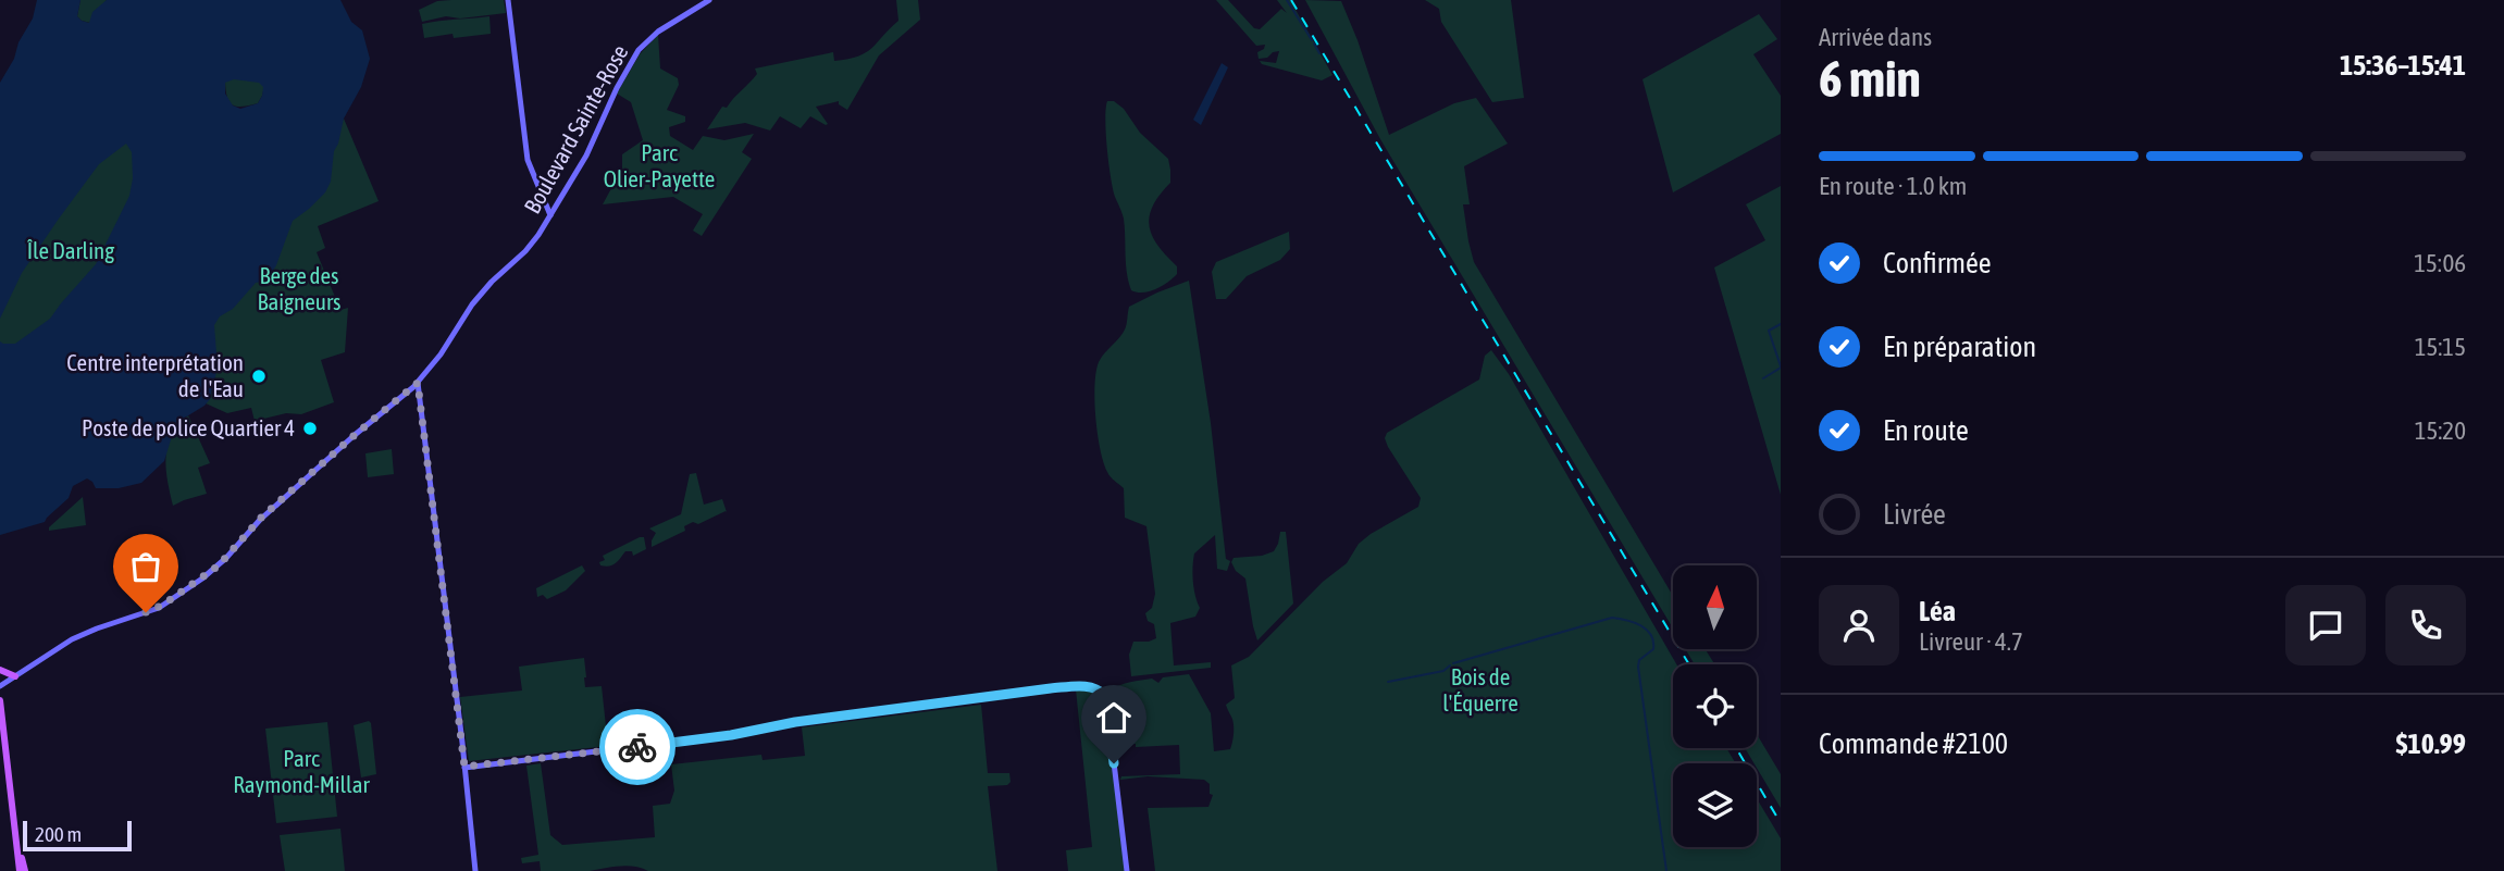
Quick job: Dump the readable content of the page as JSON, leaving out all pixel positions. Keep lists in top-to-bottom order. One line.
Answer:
{"streets":{"street":["Boulevard Sainte-Rose"]},"parks":["Parc Olier-Payette","Île Darling","Berge des Baigneurs","Bois de l'Équerre","Parc Raymond-Millar"],"places":["Centre interprétation de l'Eau","Poste de police Quartier 4"],"scale_bar":"200 m","north":"top","page":{"heading":["6 min","Arrivée dans","15:36–15:41"],"panel":["Léa","Livreur · 4.7","Commande #2100","$10.99"],"bar":"En route · 1.0 km","list":[["Confirmée","15:06"],["En préparation","15:15"],["En route","15:20"],"Livrée"],"scale":"200 m"}}
